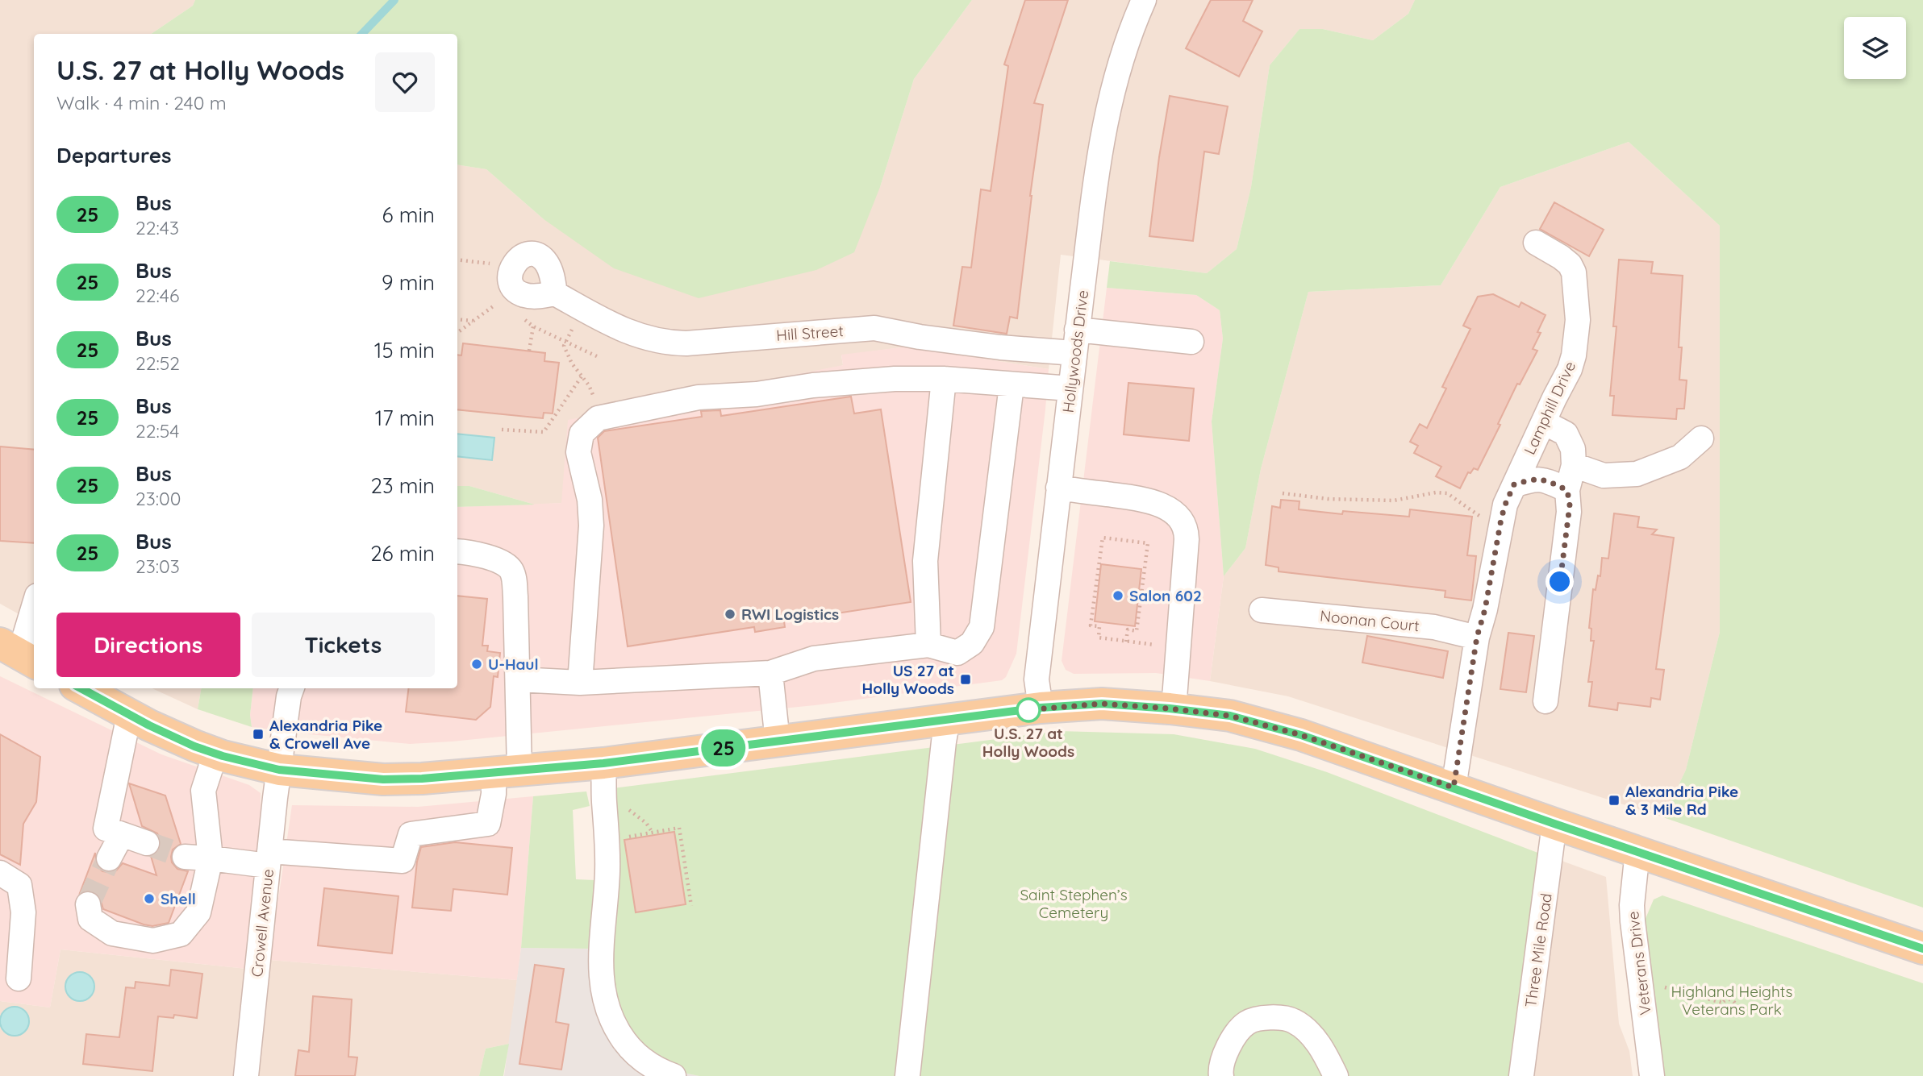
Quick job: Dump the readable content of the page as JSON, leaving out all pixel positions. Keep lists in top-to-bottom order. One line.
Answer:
{"streets":{"street":["Hill Street","Hollywoods Drive","Lamphill Drive","Noonan Court","Crowell Avenue","Three Mile Road","Veterans Drive"]},"crossings":[["Hill Street","Hollywoods Drive"],["Lamphill Drive","Noonan Court"]],"parks":["Saint Stephen’s Cemetery","Highland Heights Veterans Park"],"places":{"other":["Salon 602","RWI Logistics","U-Haul","U.S. 27 at Holly Woods","Shell"],"transit":["US 27 at Holly Woods","Alexandria Pike & Crowell Ave","Alexandria Pike & 3 Mile Rd"]},"lines":["bus line 25"],"page":{"on_map":"25","heading":[["U.S. 27 at Holly Woods","Walk · 4 min · 240 m"],"Departures"],"list":[{"mark":"25","name":"Bus","note":"22:43","value":"6 min"},{"mark":"25","name":"Bus","note":"22:46","value":"9 min"},{"mark":"25","name":"Bus","note":"22:52","value":"15 min"},{"mark":"25","name":"Bus","note":"22:54","value":"17 min"},{"mark":"25","name":"Bus","note":"23:00","value":"23 min"},{"mark":"25","name":"Bus","note":"23:03","value":"26 min"}],"buttons":["Directions","Tickets"]}}
